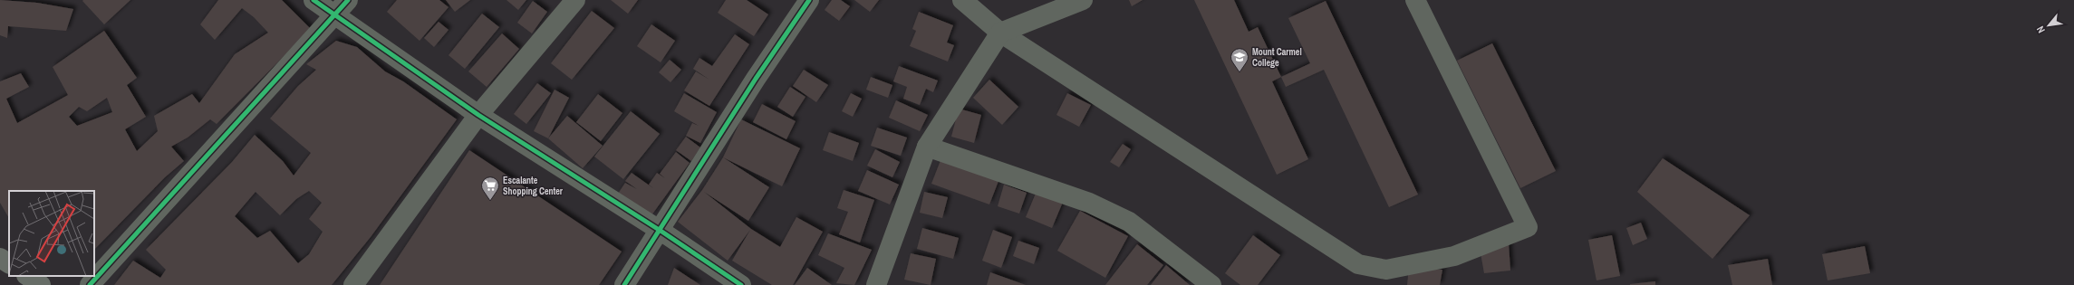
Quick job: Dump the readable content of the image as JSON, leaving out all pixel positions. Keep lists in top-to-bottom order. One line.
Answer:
{"places":{"school or university":["Mount Carmel College"],"supermarket":["Escalante Shopping Center"]},"north":"bottom left"}
